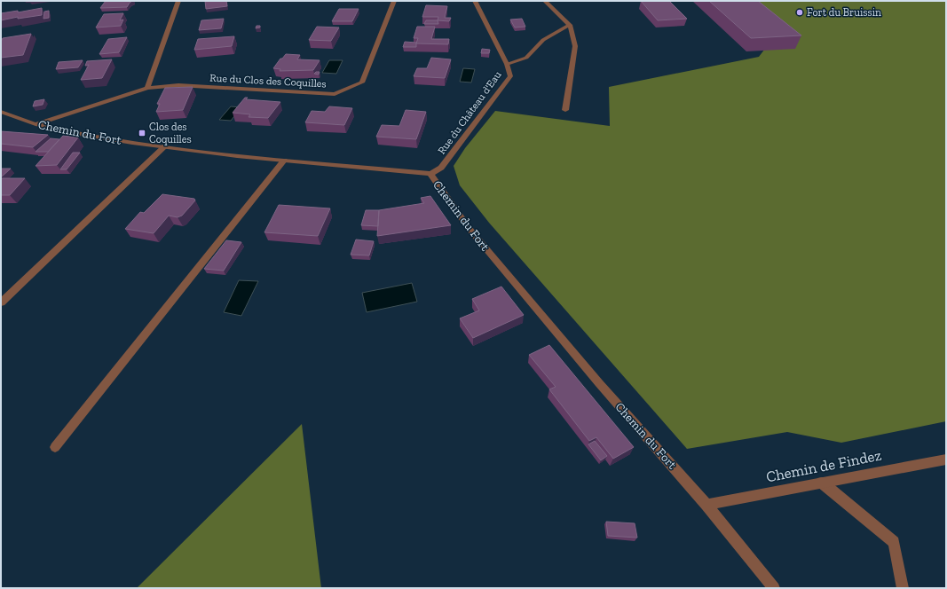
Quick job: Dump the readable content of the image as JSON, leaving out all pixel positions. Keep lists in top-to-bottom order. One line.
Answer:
{"streets":{"street":["Rue du Clos des Coquilles","Rue du Château d'Eau","Chemin du Fort","Chemin de Findez"]},"crossings":[["Rue du Clos des Coquilles","Chemin du Fort"],["Rue du Château d'Eau","Chemin du Fort"],["Chemin du Fort","Chemin de Findez"]],"places":{"other":["Fort du Bruissin"],"transit":["Clos des Coquilles"]}}
